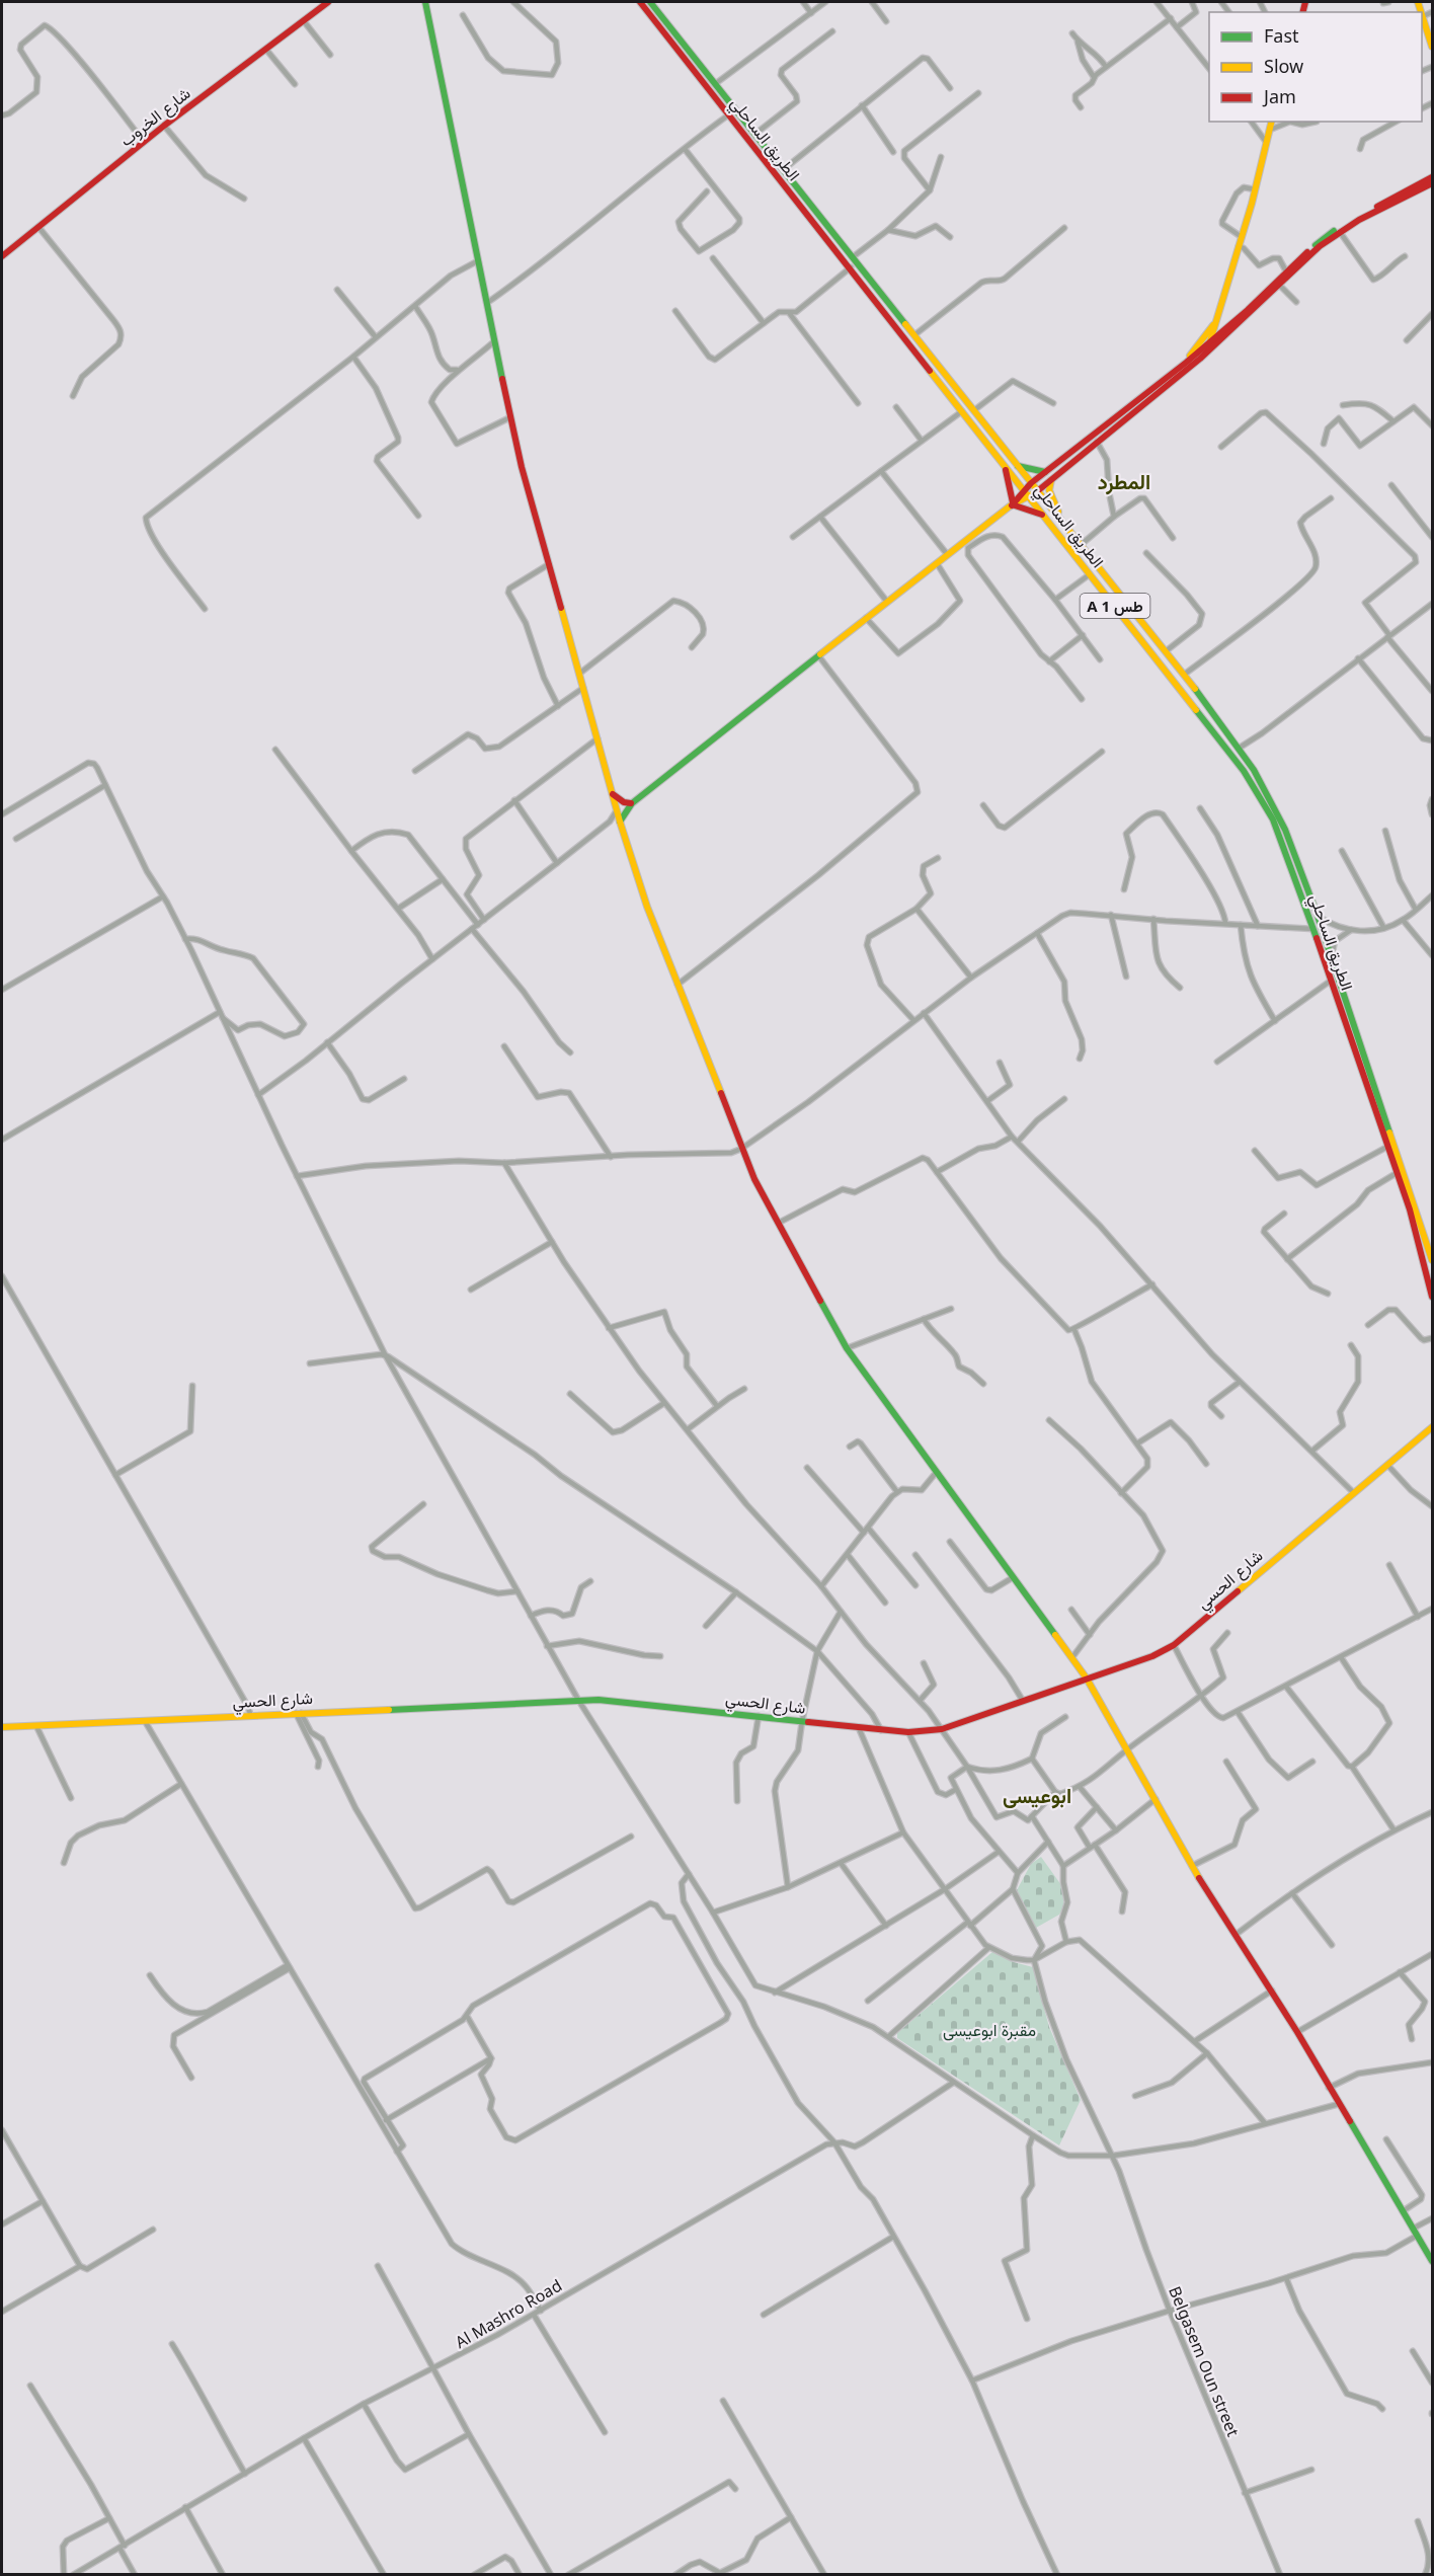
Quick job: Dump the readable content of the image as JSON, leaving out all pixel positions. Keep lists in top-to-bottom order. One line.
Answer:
{"streets":{"main road":["شارع الخروب","الطريق الساحلي","A 1 طس","شارع الحسي"],"street":["Al Mashro Road","Belgasem Oun street"]},"districts":["المطرد","ابوعيسى"],"parks":["مقبرة ابوعيسى"],"legend":["Fast","Slow","Jam"]}
